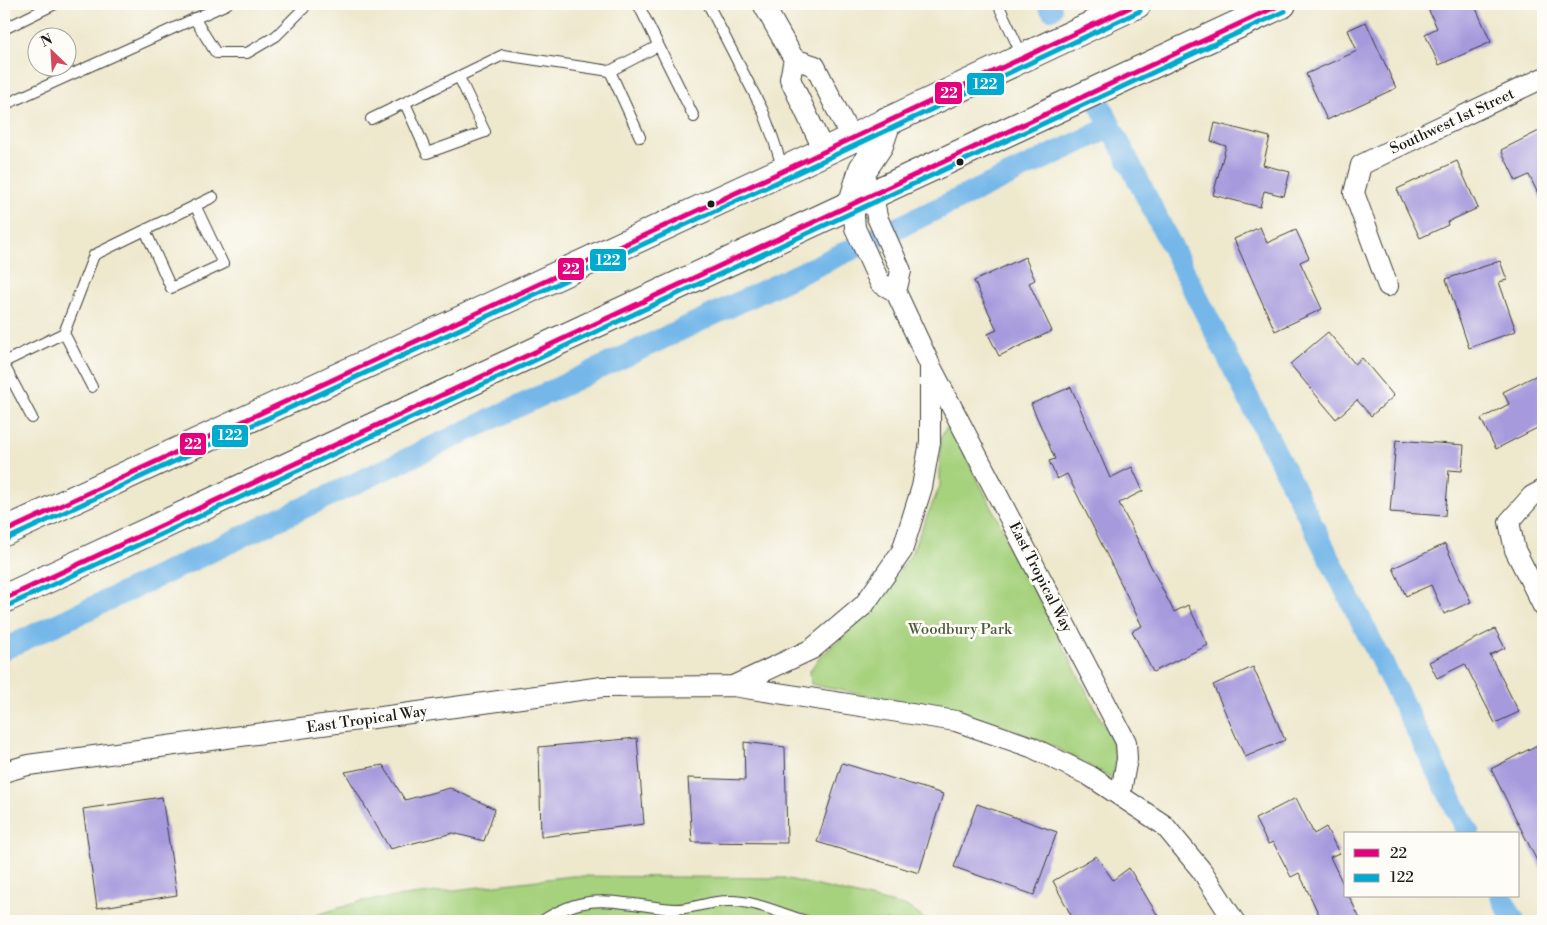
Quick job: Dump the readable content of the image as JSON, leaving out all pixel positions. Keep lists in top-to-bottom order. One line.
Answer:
{"streets":{"street":["Southwest 1st Street","East Tropical Way"]},"parks":["Woodbury Park"],"lines":["transit line 22","transit line 122"],"legend":["22","122"],"north":"top left"}
